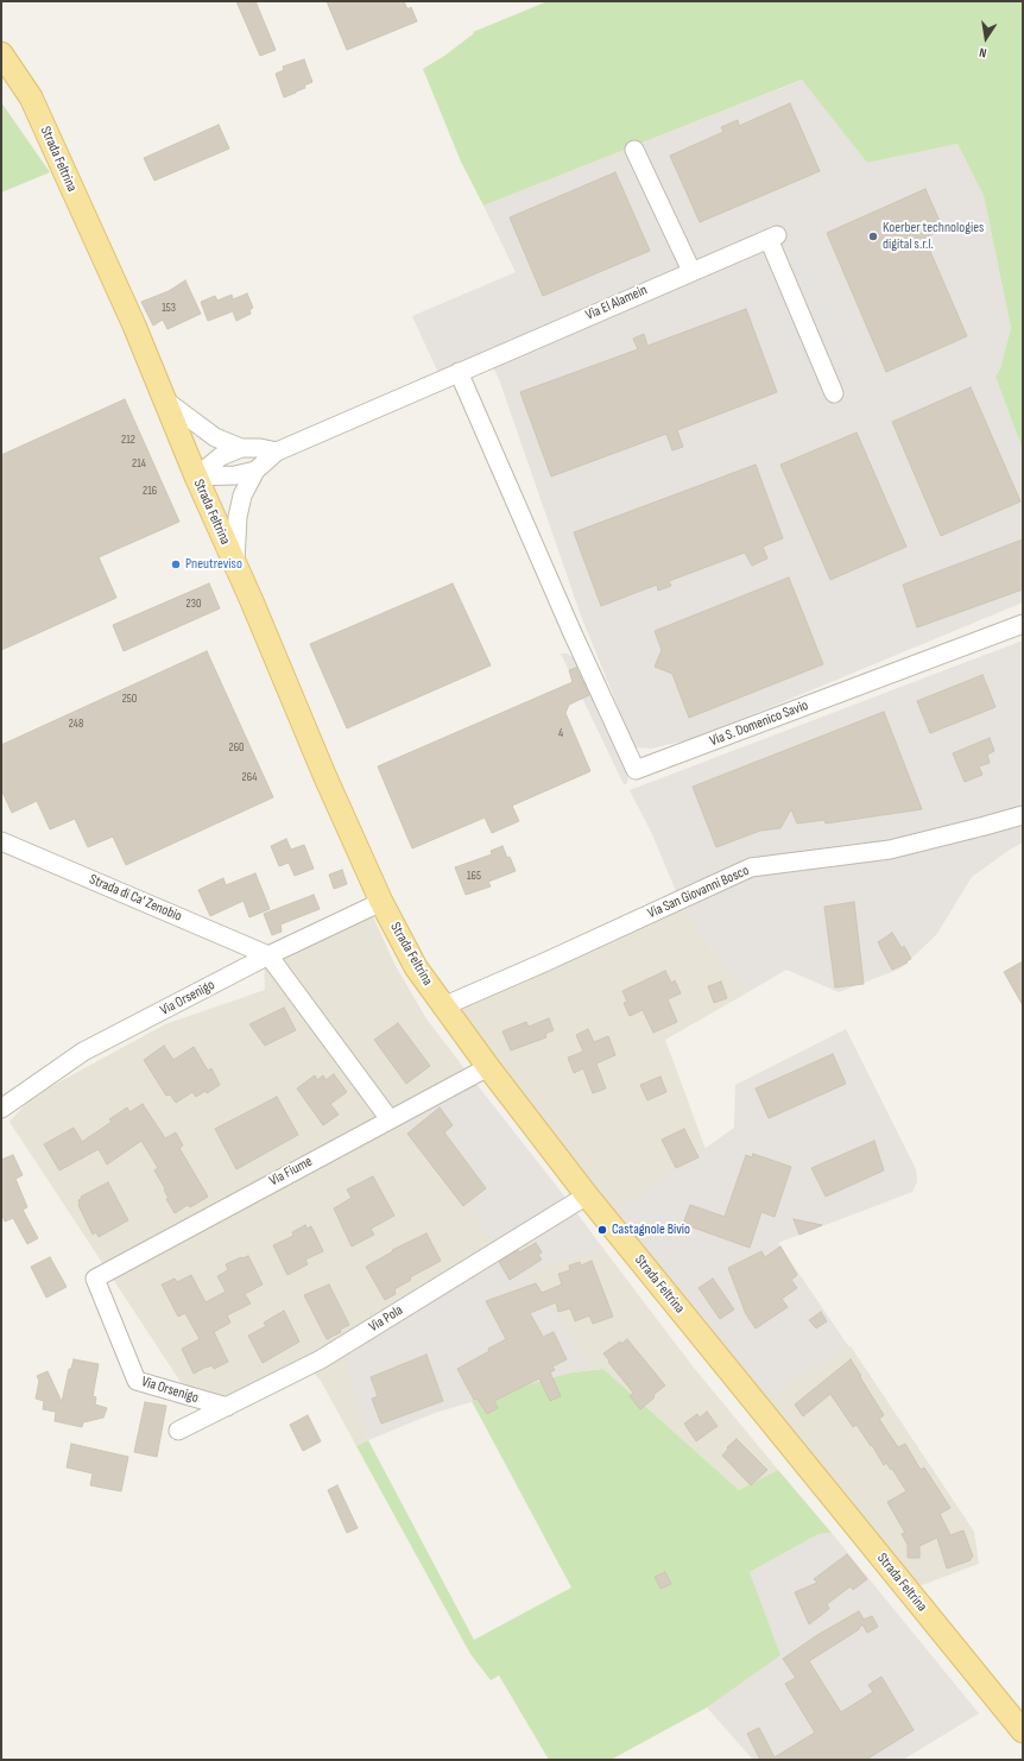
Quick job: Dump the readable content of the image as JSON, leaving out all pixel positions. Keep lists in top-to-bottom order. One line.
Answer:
{"streets":{"main road":["Strada Feltrina"],"street":["Via El Alamein","Via S. Domenico Savio","Via San Giovanni Bosco","Strada di Ca' Zenobio","Via Orsenigo","Via Fiume","Via Pola"]},"crossings":[["Strada Feltrina","Via El Alamein"],["Strada Feltrina","Via San Giovanni Bosco"],["Strada Feltrina","Via Orsenigo"],["Strada Feltrina","Via Fiume"],["Strada Feltrina","Via Pola"],["Via El Alamein","Via S. Domenico Savio"],["Strada di Ca' Zenobio","Via Orsenigo"],["Via Orsenigo","Via Fiume"],["Via Orsenigo","Via Pola"]],"places":["Koerber technologies digital s.r.l.","Pneutreviso","Castagnole Bivio"],"house_numbers":["153","212","214","216","230","250","248","4","260","264","165"],"north":"bottom"}
